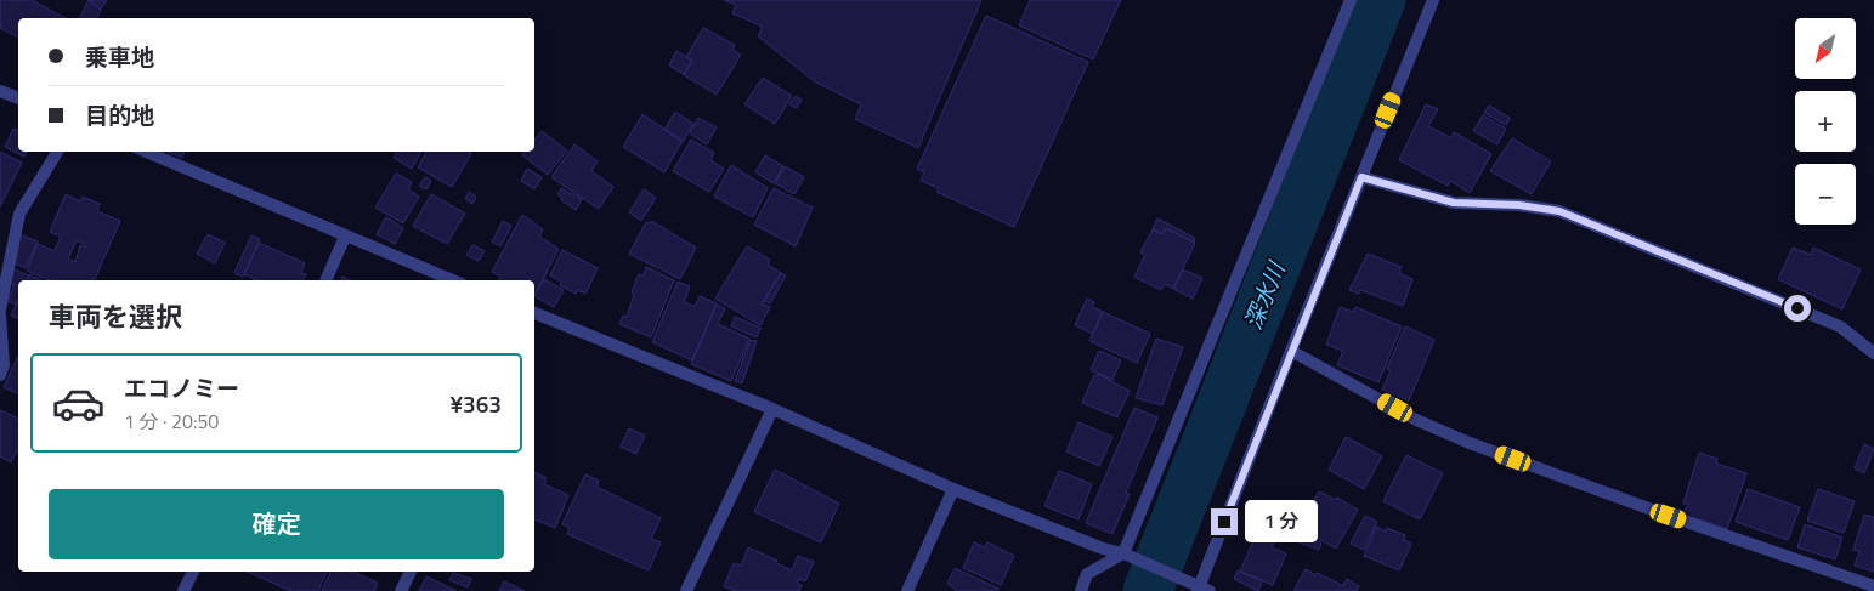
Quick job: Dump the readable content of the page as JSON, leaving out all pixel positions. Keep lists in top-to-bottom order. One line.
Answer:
{"water":["深水川"],"north":"bottom left","page":{"map_buttons":["+","−"],"banner":["乗車地","目的地"],"heading":"車両を選択","list":[{"name":"エコノミー","note":"1 分 · 20:50","value":"¥363"}],"buttons":"確定","bubble":"1 分"}}
